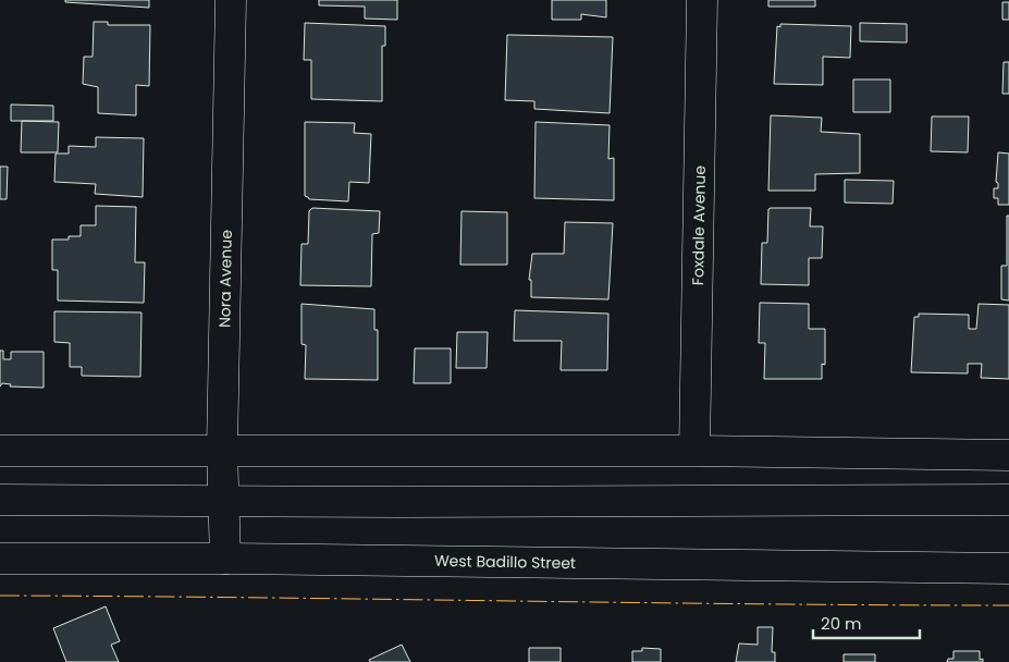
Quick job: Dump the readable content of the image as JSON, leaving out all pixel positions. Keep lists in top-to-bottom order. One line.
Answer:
{"streets":{"street":["Foxdale Avenue","Nora Avenue","West Badillo Street"]},"crossings":[["Nora Avenue","West Badillo Street"]],"scale_bar":"20 m"}
